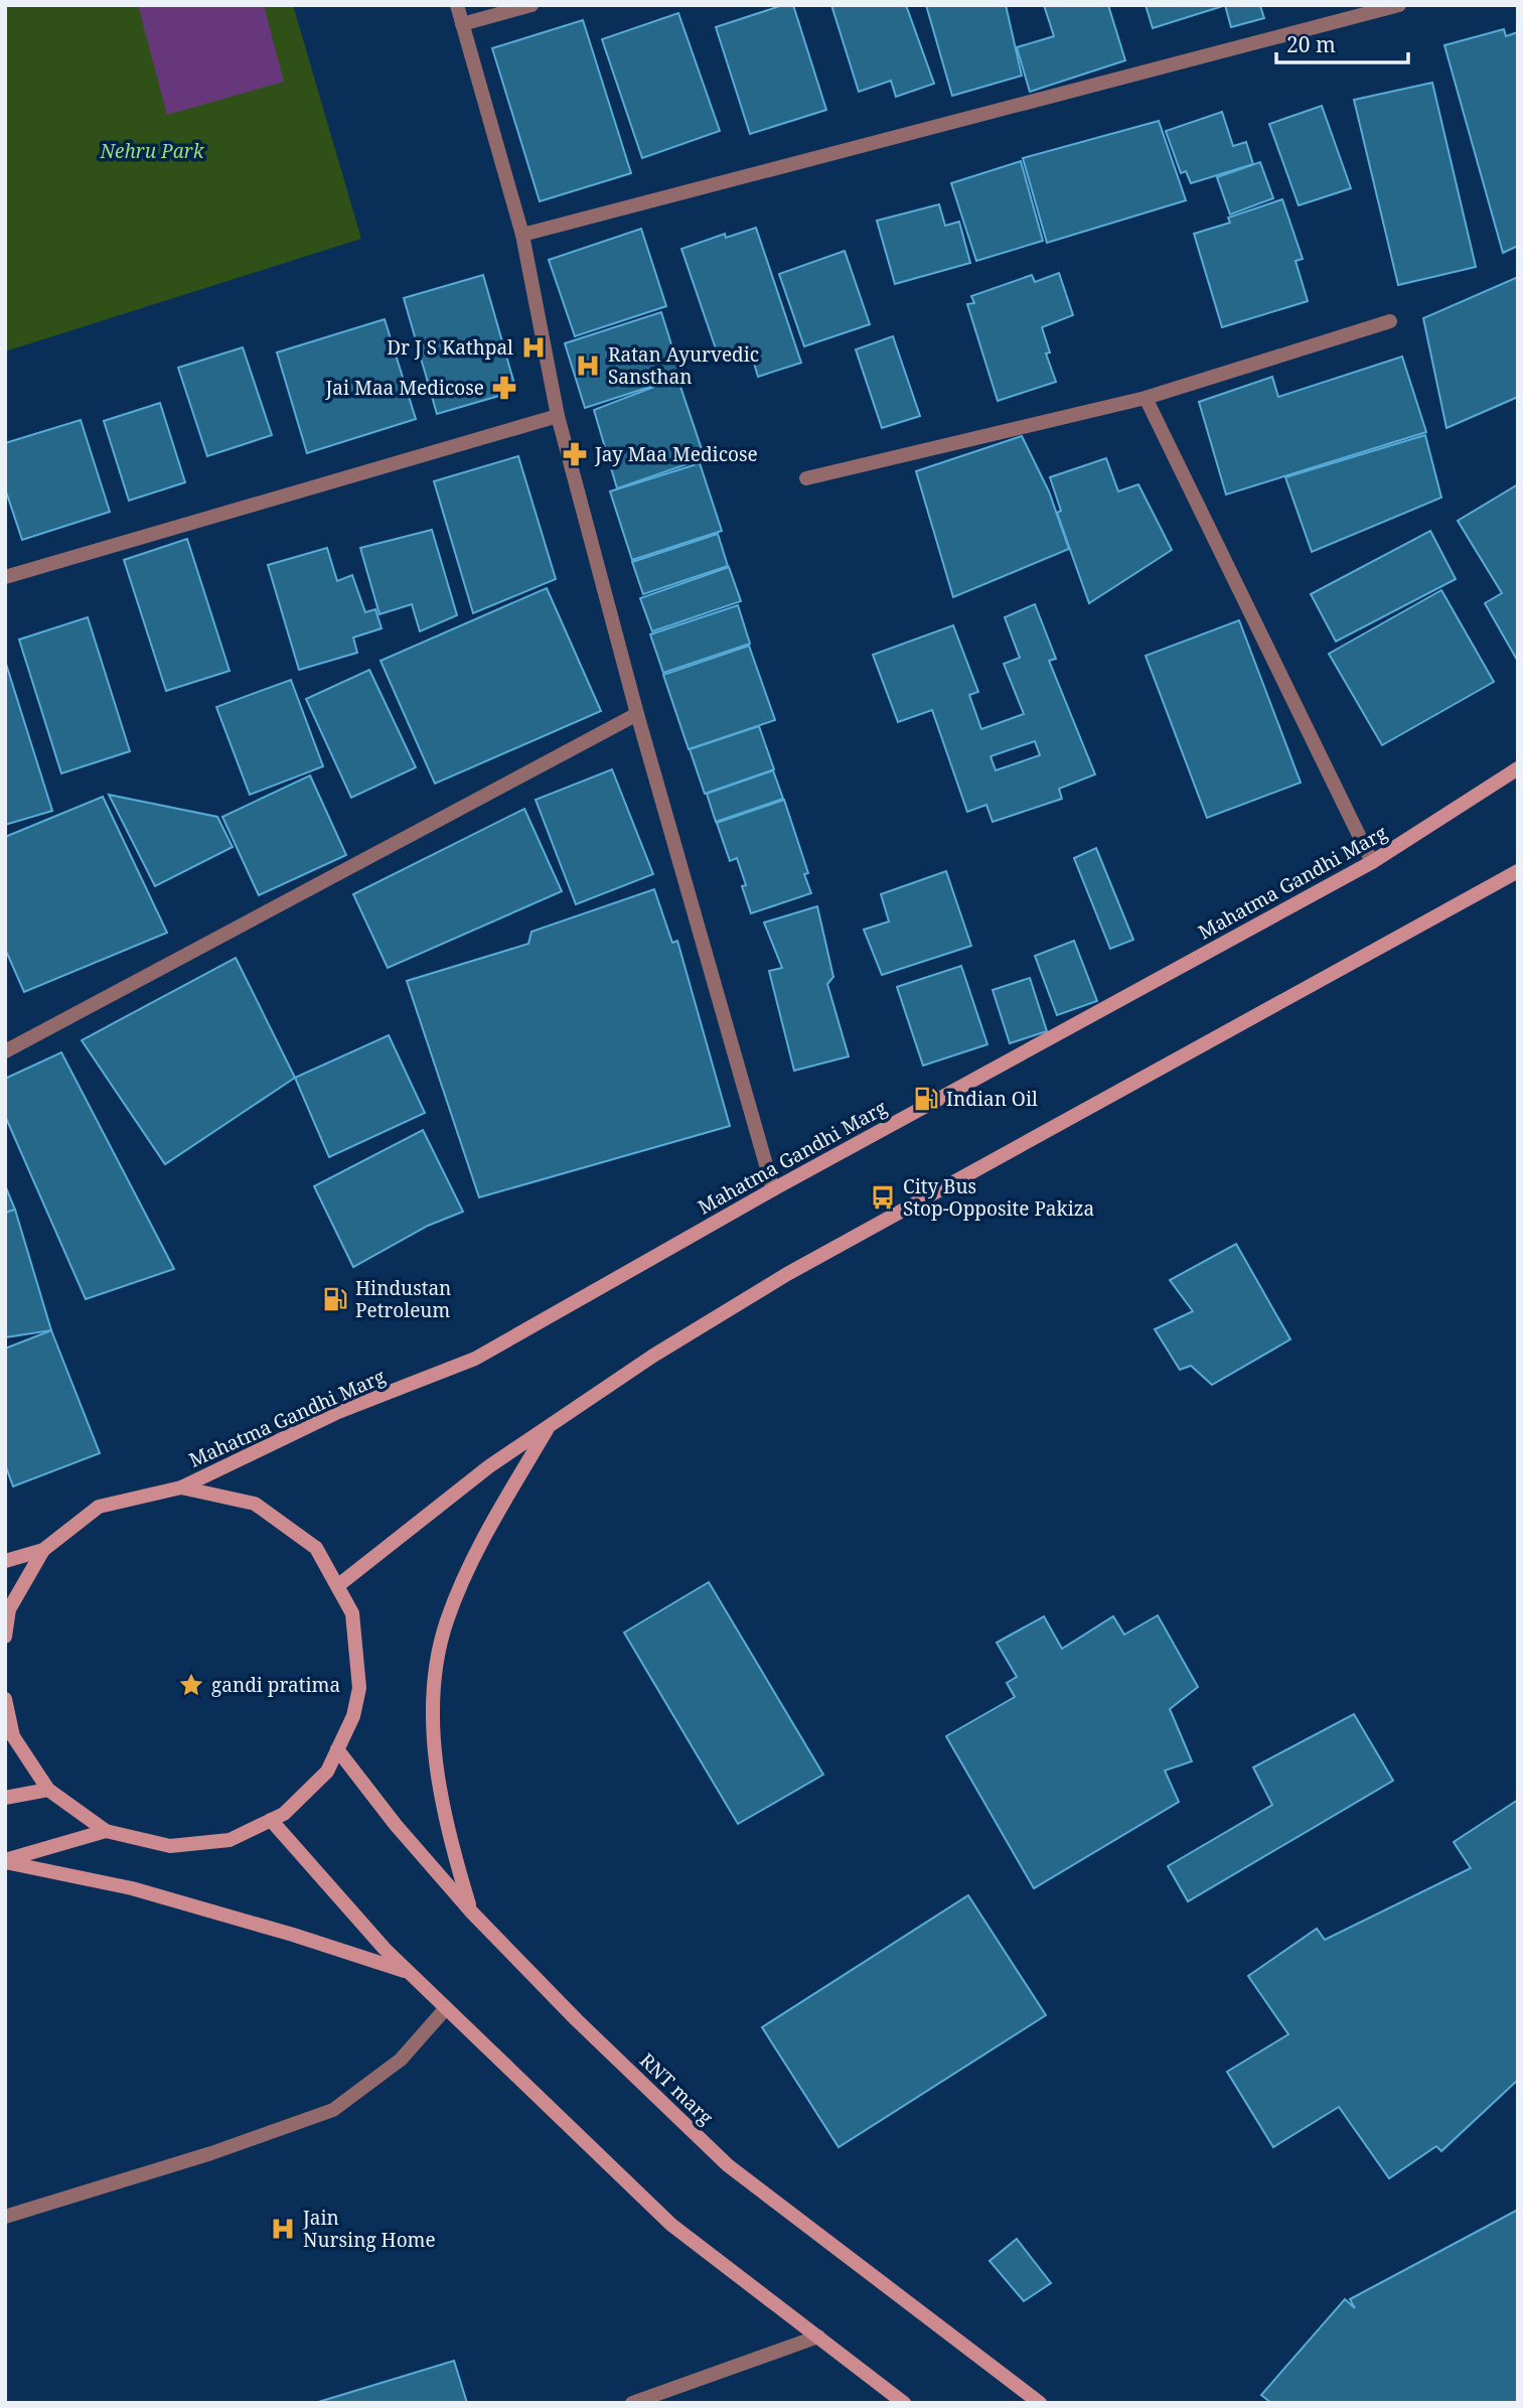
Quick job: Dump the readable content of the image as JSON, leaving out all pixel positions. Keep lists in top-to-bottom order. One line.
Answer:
{"streets":{"main road":["Mahatma Gandhi Marg","RNT marg"]},"parks":["Nehru Park"],"places":{"hospital":["Dr J S Kathpal","Ratan Ayurvedic Sansthan","Jain Nursing Home"],"pharmacy":["Jai Maa Medicose","Jay Maa Medicose"],"fuel station":["Indian Oil","Hindustan Petroleum"],"bus stop":["City Bus Stop-Opposite Pakiza"],"place":["gandi pratima"]},"scale_bar":"20 m"}
